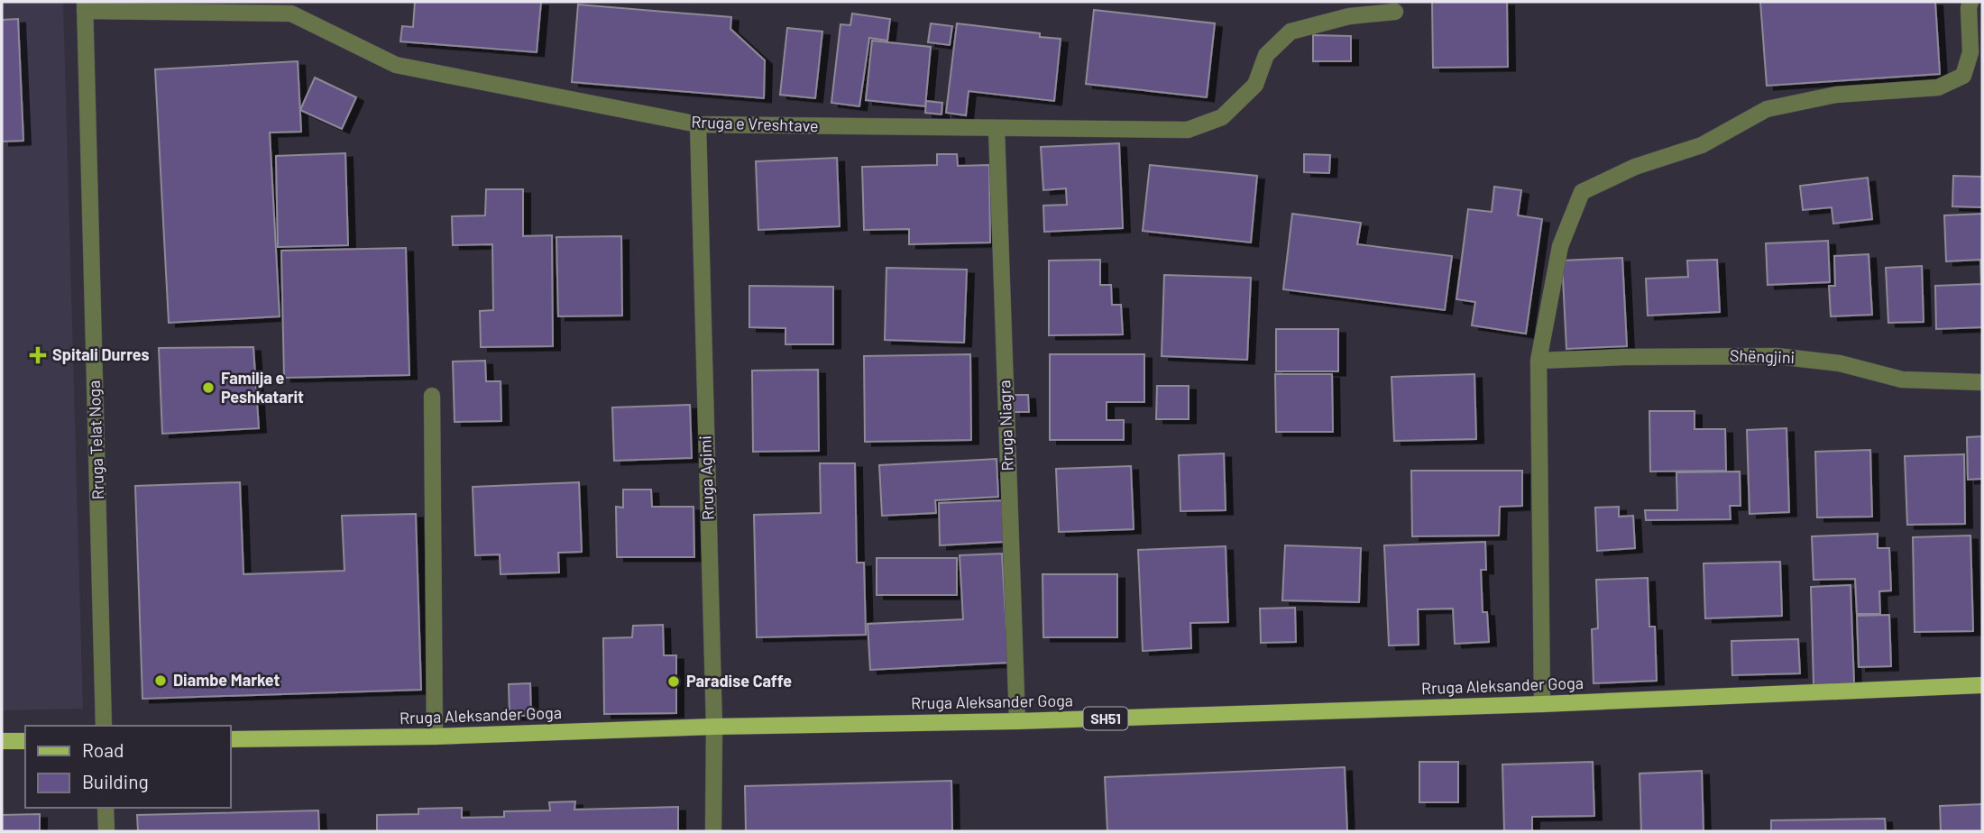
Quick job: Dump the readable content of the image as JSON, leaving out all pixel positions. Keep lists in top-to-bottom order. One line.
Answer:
{"streets":{"main road":["Rruga Aleksander Goga","SH51"],"street":["Rruga e Vreshtave","Shëngjini","Rruga Niagra","Rruga Telat Noga","Rruga Agimi"]},"crossings":[["Rruga e Vreshtave","Rruga Niagra"],["Rruga e Vreshtave","Rruga Telat Noga"],["Rruga e Vreshtave","Rruga Agimi"],["Rruga Niagra","Rruga Aleksander Goga"],["Rruga Agimi","Rruga Aleksander Goga"]],"places":{"health":["Spitali Durres"],"other":["Familja e Peshkatarit","Diambe Market","Paradise Caffe"]},"legend":["Road","Building"]}
